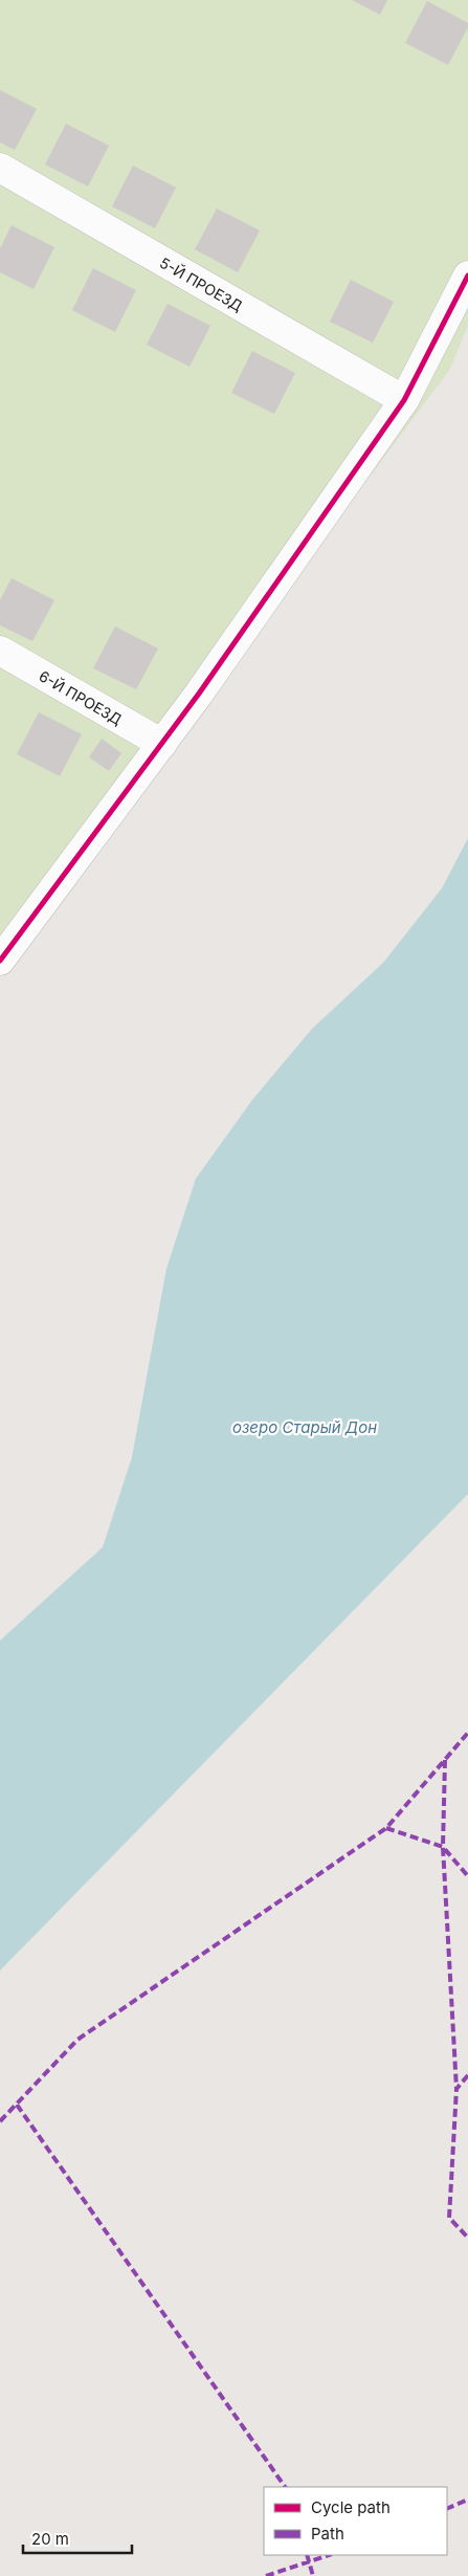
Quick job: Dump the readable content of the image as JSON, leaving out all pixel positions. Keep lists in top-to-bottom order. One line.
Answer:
{"streets":{"street":["5-Й ПРОЕЗД","6-Й ПРОЕЗД"]},"water":["озеро Старый Дон"],"legend":["Cycle path","Path"],"scale_bar":"20 m"}
